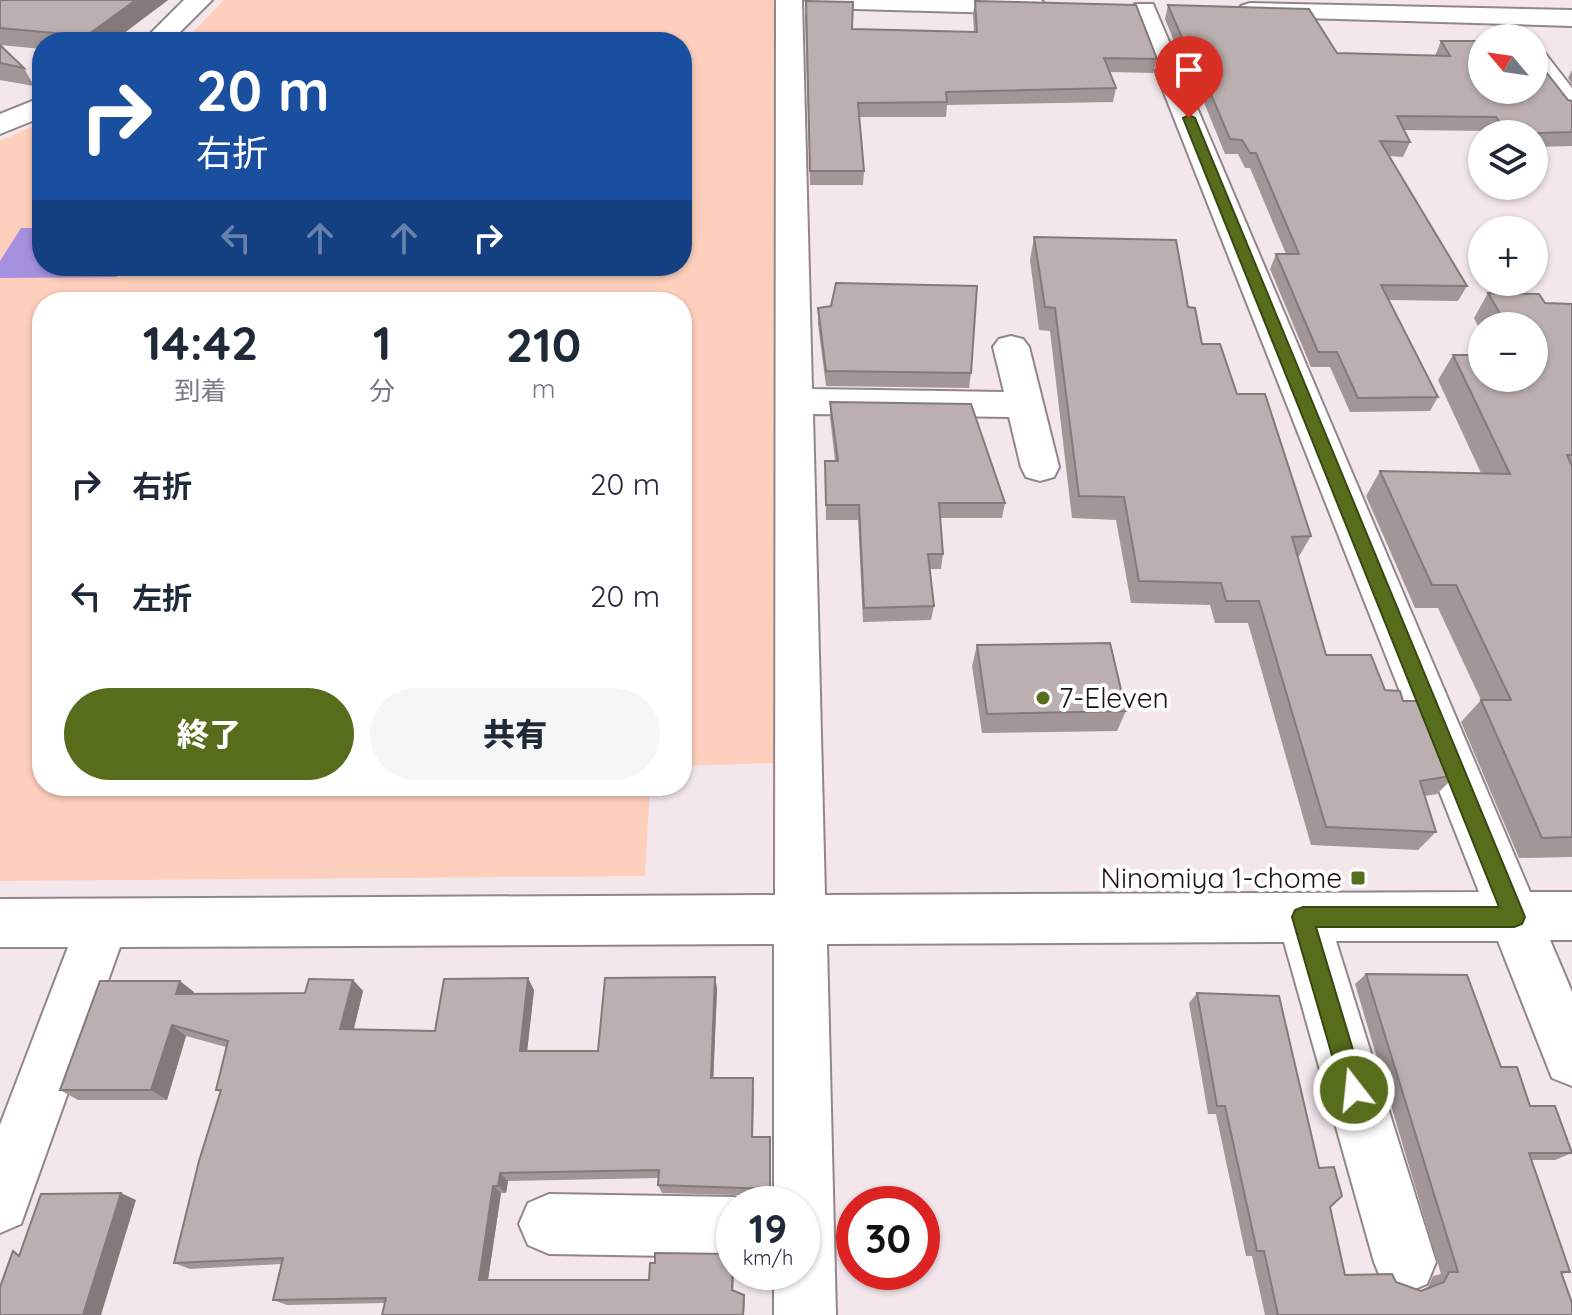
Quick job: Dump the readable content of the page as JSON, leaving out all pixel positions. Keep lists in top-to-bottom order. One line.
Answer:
{"places":{"other":["7-Eleven"],"transit":["Ninomiya 1-chome"]},"north":"top left","page":{"map_buttons":["+","−"],"turn":["20 m","右折"],"eta":["14:42","到着","1","分","210","m"],"list":[{"name":"右折","value":"20 m"},{"name":"左折","value":"20 m"}],"buttons":["終了","共有"],"speed":"19 km/h","limit":"30"}}
